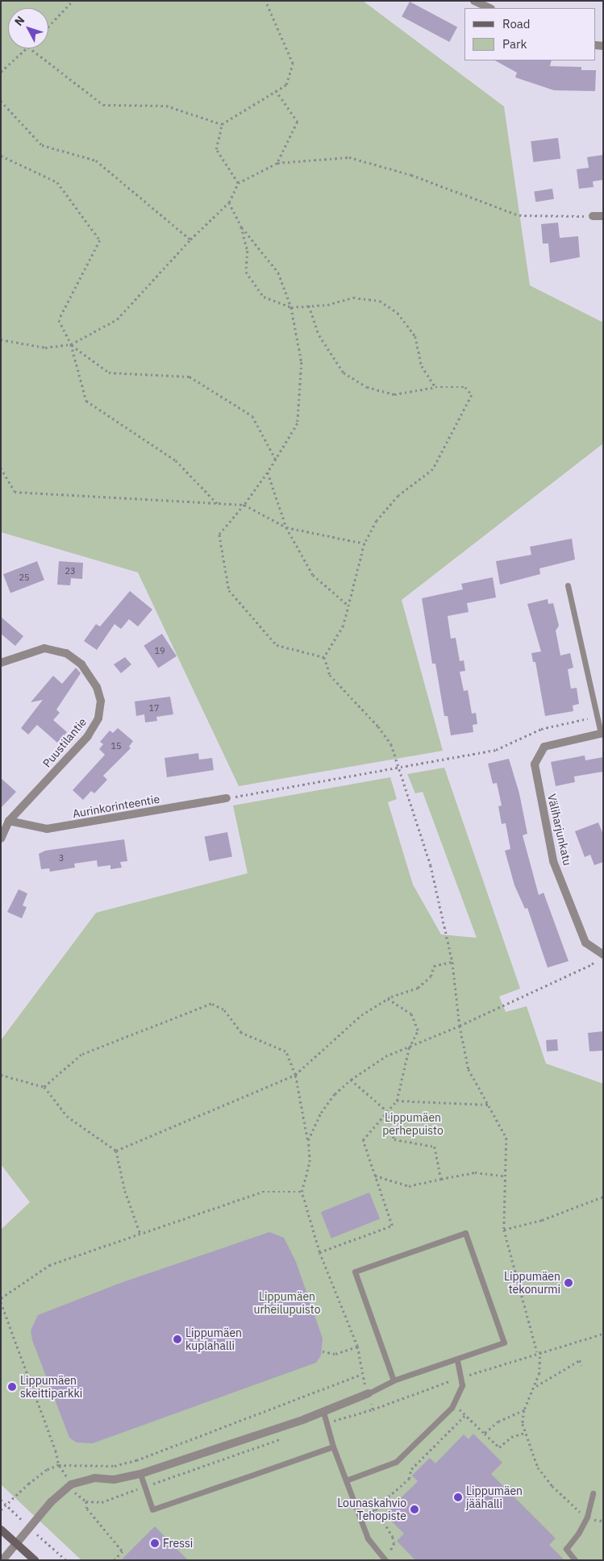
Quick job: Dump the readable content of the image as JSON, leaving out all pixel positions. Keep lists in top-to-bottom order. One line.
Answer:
{"streets":{"street":["Puustilantie","Aurinkorinteentie","Väliharjunkatu"]},"crossings":[["Puustilantie","Aurinkorinteentie"]],"parks":["Lippumäen perhepuisto","Lippumäen urheilupuisto"],"places":["Lippumäen tekonurmi","Lippumäen kuplahalli","Lippumäen skeittiparkki","Lippumäen jäähalli","Lounaskahvio Tehopiste","Fressi"],"house_numbers":["23","25","19","17","15","3"],"legend":["Road","Park"],"north":"top left"}
